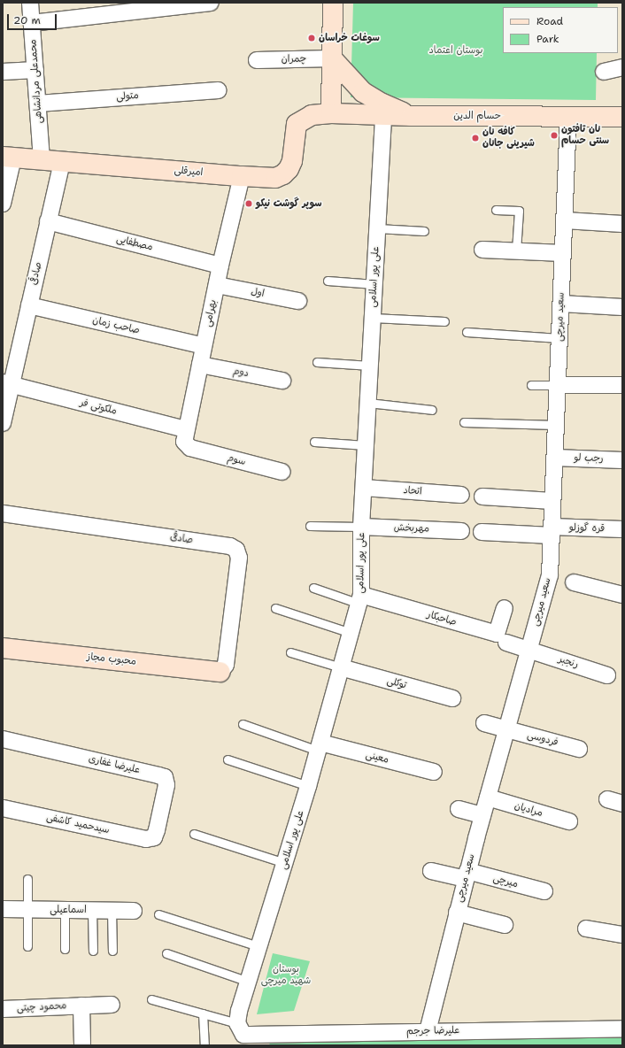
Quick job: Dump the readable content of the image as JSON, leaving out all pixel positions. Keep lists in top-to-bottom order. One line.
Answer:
{"streets":{"main road":["حسام الدین","امیرقلی","محبوب مجاز"],"street":["چمران","محمدعلی مردانشاهی","متولی","مصطفایی","صادقی","علی پور اسلامی","اول","بهرامی","سعید میرچی","صاحب زمان","دوم","ملکوتی فر","رجب لو","سوم","اتحاد","مهربخش","قره گوزلو","صاحبکار","رنجبر","توکلی","فردوسی","معینی","علیرضا غفاری","مرادیان","سیدحمید کاشفی","میرچی","اسماعیلی","محمود چیتی","علیرضا جرجم"]},"crossings":[["محمدعلی مردانشاهی","متولی"],["محمدعلی مردانشاهی","امیرقلی"],["حسام الدین","امیرقلی"],["حسام الدین","علی پور اسلامی"],["حسام الدین","سعید میرچی"],["امیرقلی","صادقی"],["امیرقلی","بهرامی"],["مصطفایی","صادقی"],["مصطفایی","بهرامی"],["صادقی","صاحب زمان"],["صادقی","ملکوتی فر"],["صادقی","محبوب مجاز"],["علی پور اسلامی","اتحاد"],["علی پور اسلامی","مهربخش"],["علی پور اسلامی","صاحبکار"],["علی پور اسلامی","توکلی"],["علی پور اسلامی","معینی"],["علی پور اسلامی","علیرضا جرجم"],["اول","بهرامی"],["بهرامی","صاحب زمان"],["بهرامی","دوم"],["بهرامی","ملکوتی فر"],["بهرامی","سوم"],["سعید میرچی","رجب لو"],["سعید میرچی","قره گوزلو"],["سعید میرچی","رنجبر"],["سعید میرچی","فردوسی"],["سعید میرچی","مرادیان"],["سعید میرچی","میرچی"],["سعید میرچی","علیرضا جرجم"],["علیرضا غفاری","سیدحمید کاشفی"]],"parks":["بوستان اعتماد","بوستان شهید میرچی"],"places":["سوغات خراسان","نان تافتون سنتی حسام","کافه نان شیرینی جانان","سوپر گوشت نیکو"],"legend":["Road","Park"],"scale_bar":"20 m"}
